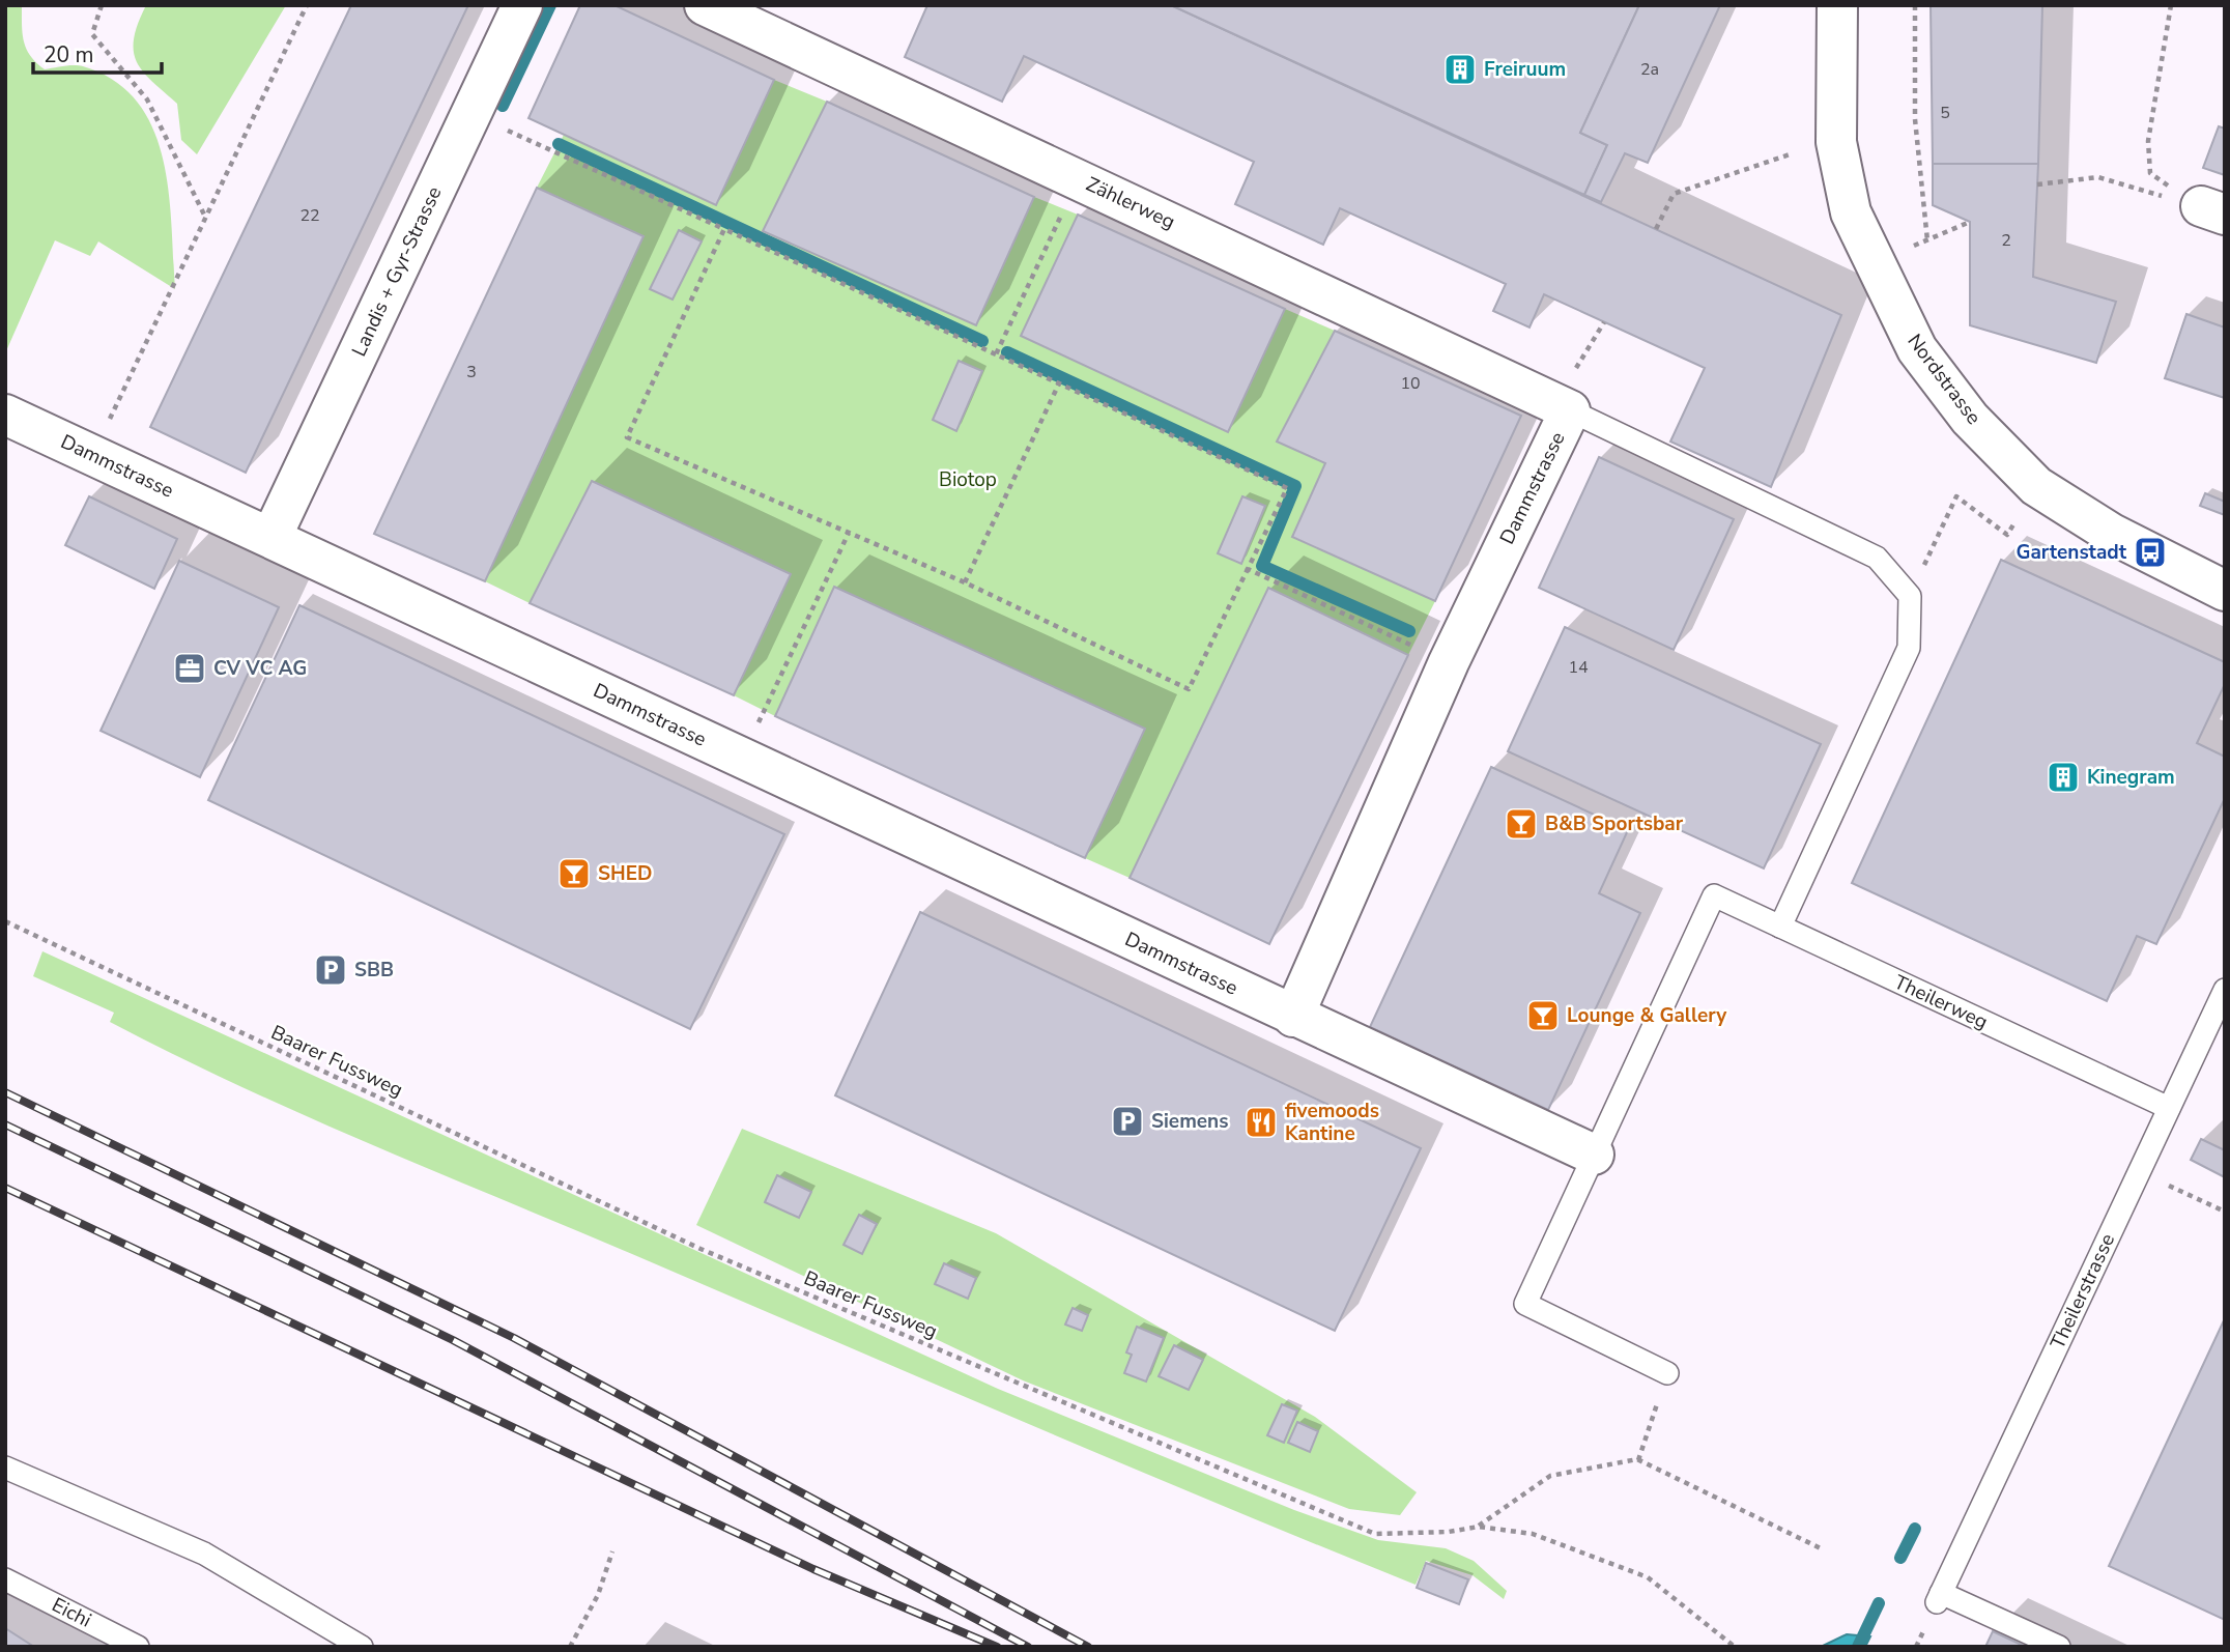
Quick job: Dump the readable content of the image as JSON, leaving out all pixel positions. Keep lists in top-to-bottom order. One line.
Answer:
{"streets":{"street":["Zählerweg","Landis + Gyr-Strasse","Nordstrasse","Dammstrasse"],"lane":["Theilerweg","Theilerstrasse","Eichi"],"path":["Baarer Fussweg"]},"crossings":[["Zählerweg","Dammstrasse"],["Landis + Gyr-Strasse","Dammstrasse"],["Dammstrasse","Theilerweg"],["Theilerweg","Theilerstrasse"]],"parks":["Biotop"],"places":{"building":["Freiruum","Kinegram"],"bus stop":["Gartenstadt"],"office":["CV VC AG"],"bar":["B&B Sportsbar","SHED","Lounge & Gallery"],"parking":["SBB","Siemens"],"restaurant":["fivemoods Kantine"]},"house_numbers":["2a","5","22","2","3","10","14"],"scale_bar":"20 m"}
